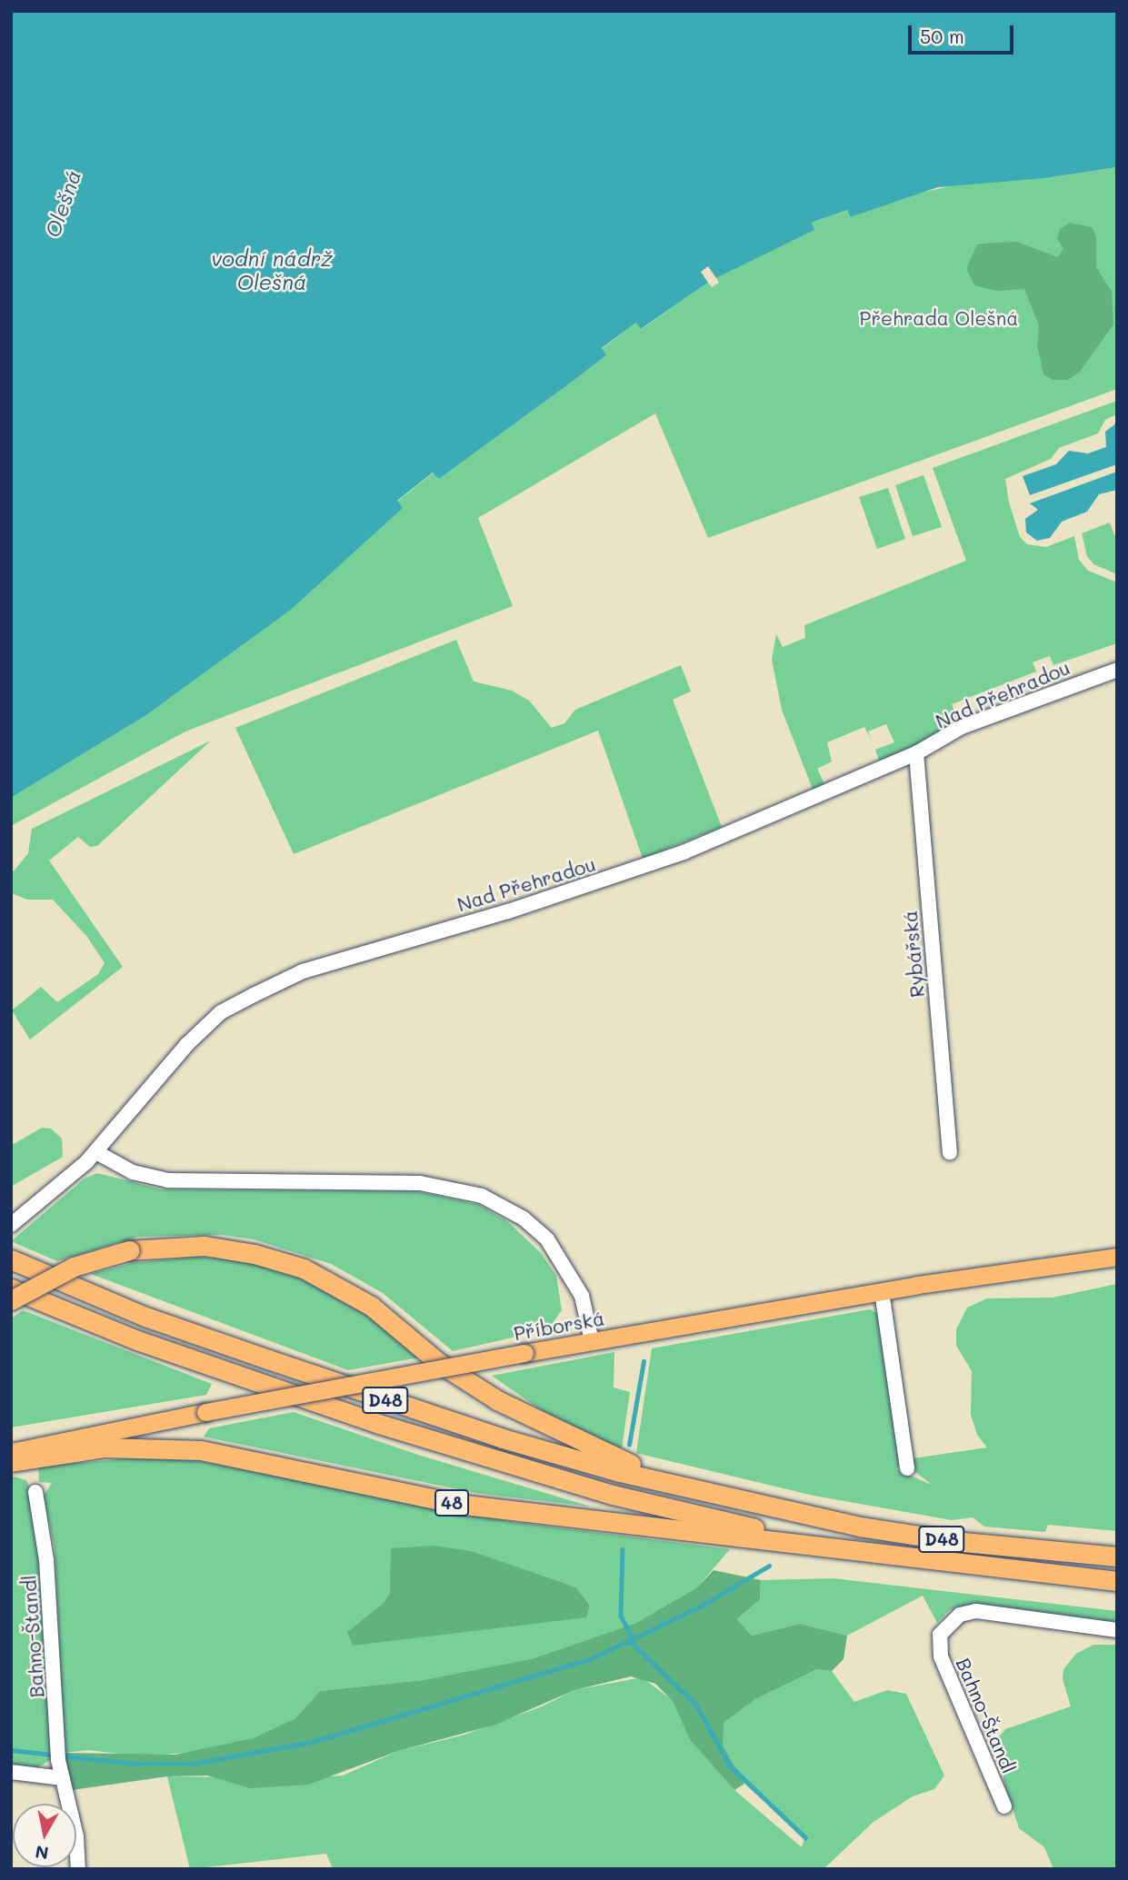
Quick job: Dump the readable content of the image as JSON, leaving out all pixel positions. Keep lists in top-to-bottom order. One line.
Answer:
{"streets":{"highway":["D48","48"],"main road":["Příborská"],"street":["Nad Přehradou","Rybářská","Bahno-Štandl"]},"crossings":[["Nad Přehradou","Rybářská"],["D48","48"]],"water":["Olešná","vodní nádrž Olešná"],"parks":["Přehrada Olešná"],"scale_bar":"50 m","north":"bottom"}
